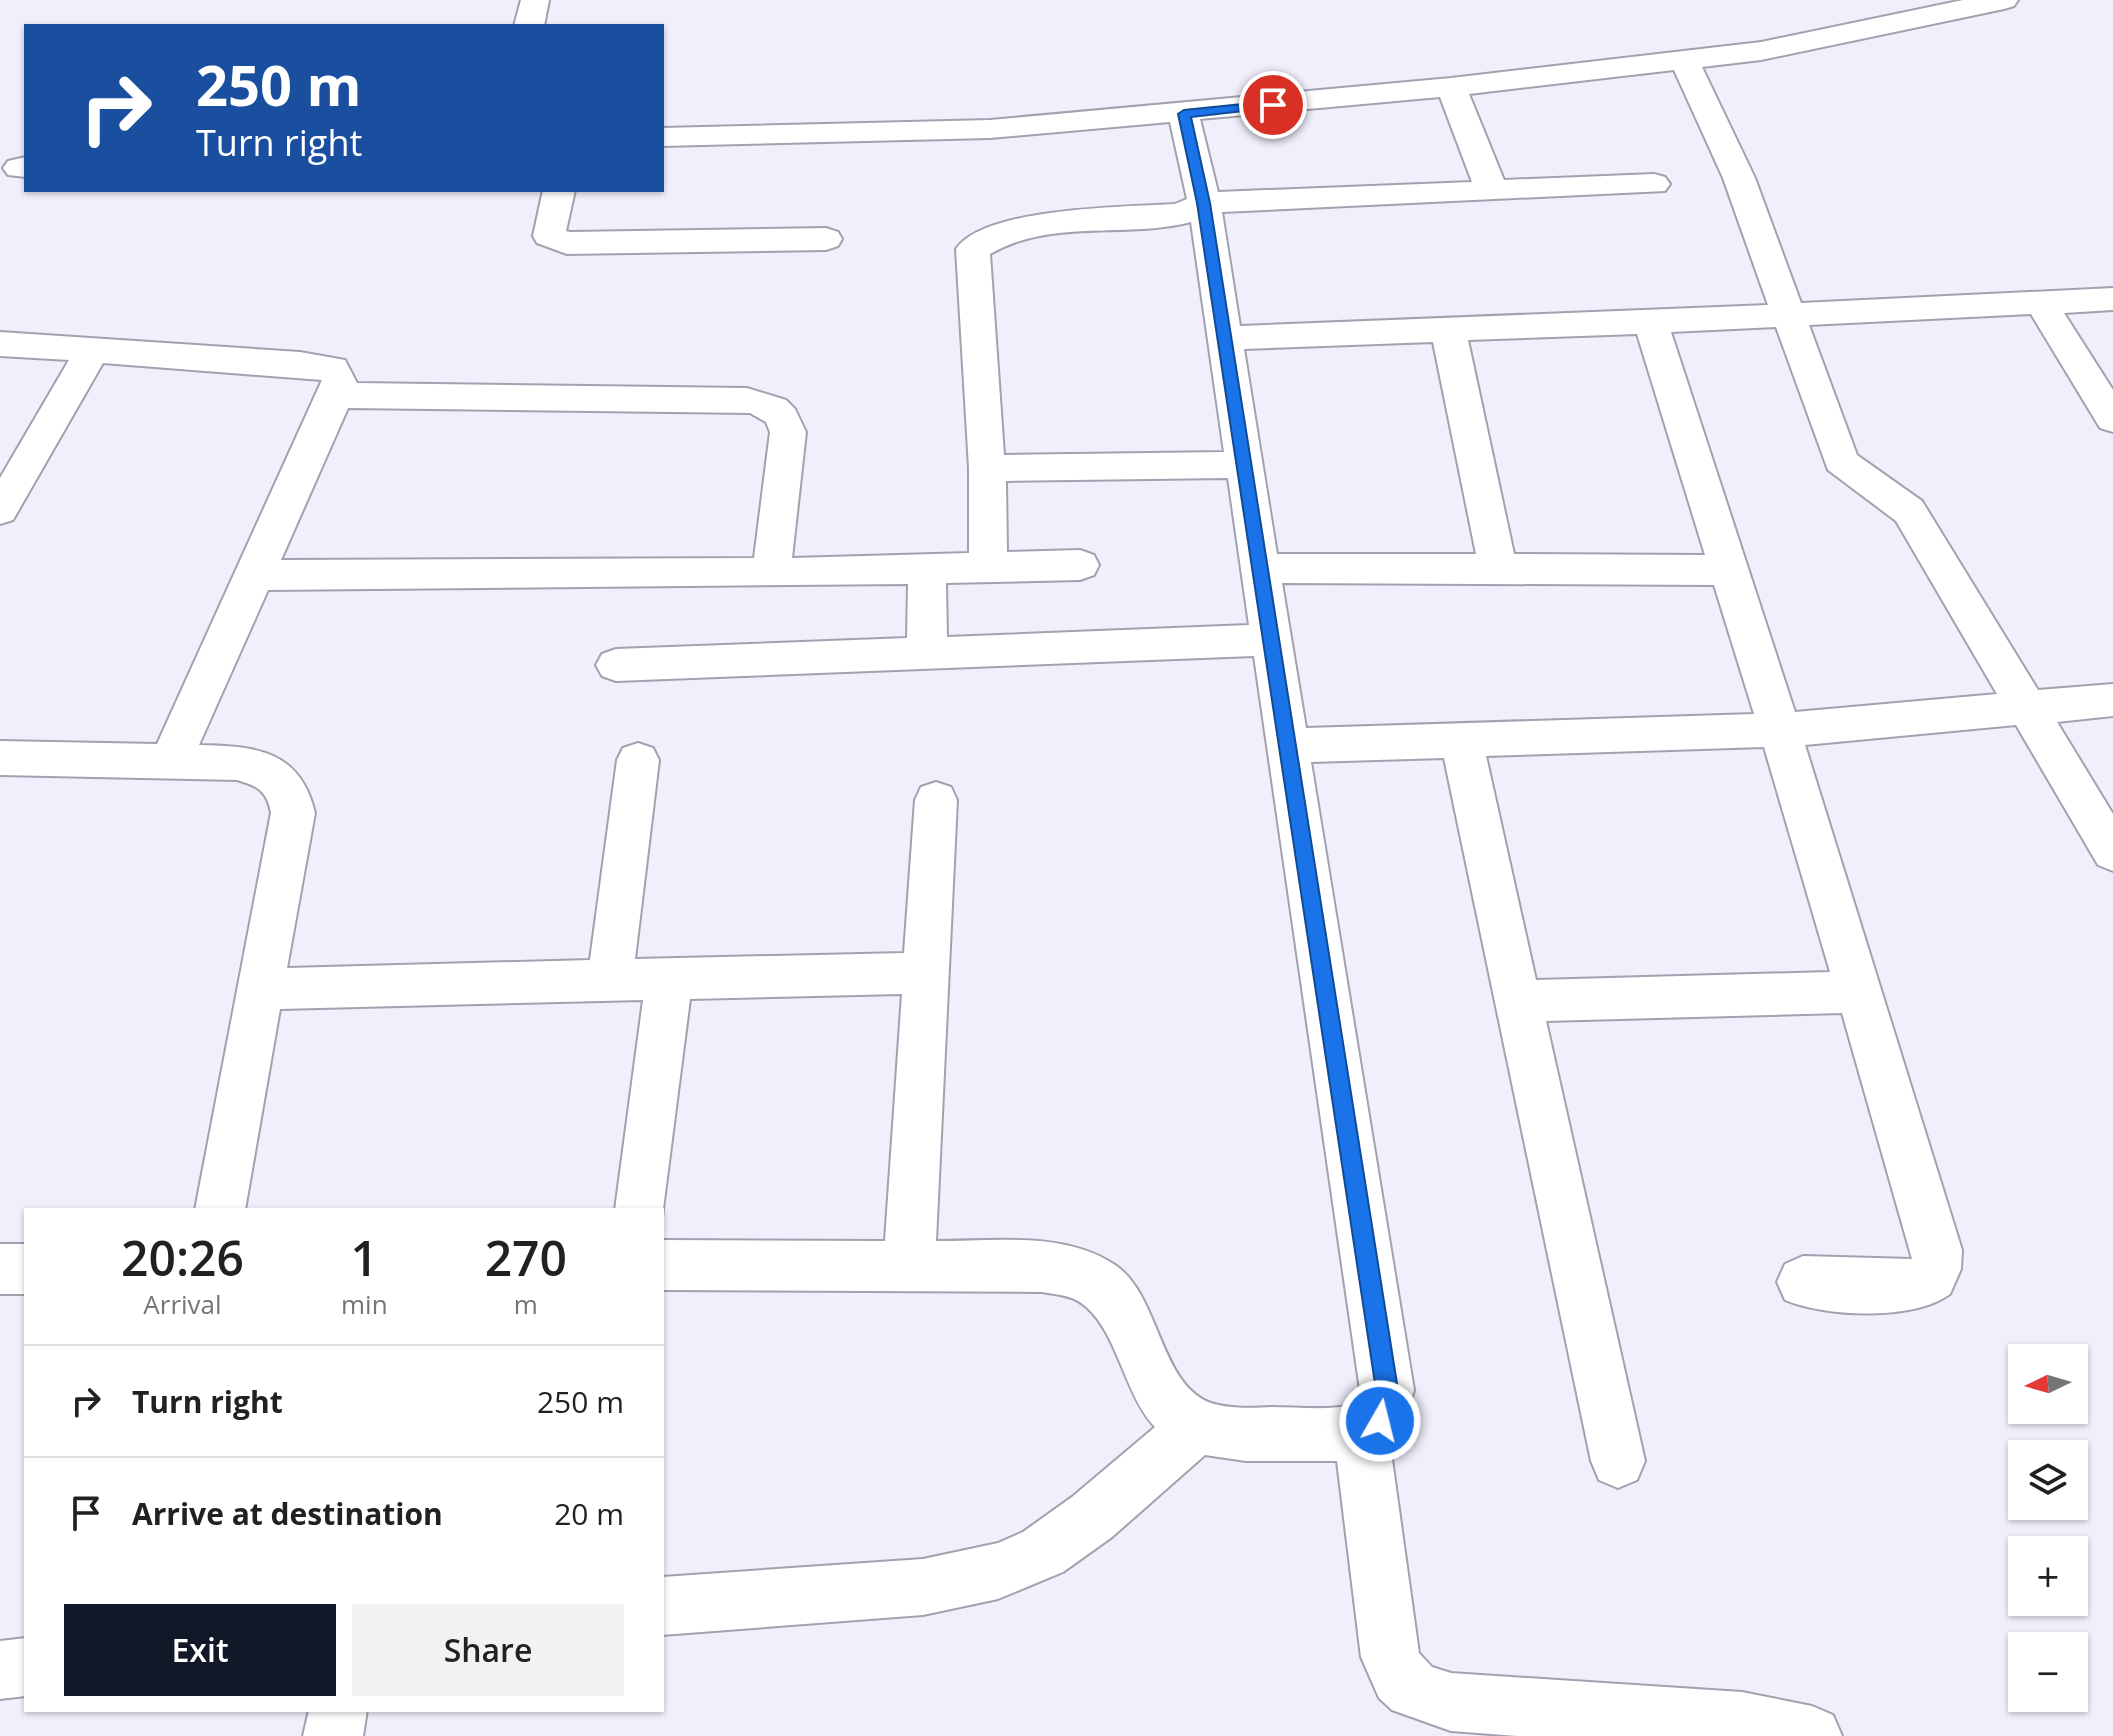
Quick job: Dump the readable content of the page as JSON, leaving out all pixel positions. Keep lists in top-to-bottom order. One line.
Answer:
{"north":"left","page":{"turn":["250 m","Turn right"],"eta":["20:26","Arrival","1","min","270","m"],"map_buttons":["+","−"],"list":[{"name":"Turn right","value":"250 m"},{"name":"Arrive at destination","value":"20 m"}],"buttons":["Exit","Share"]}}
